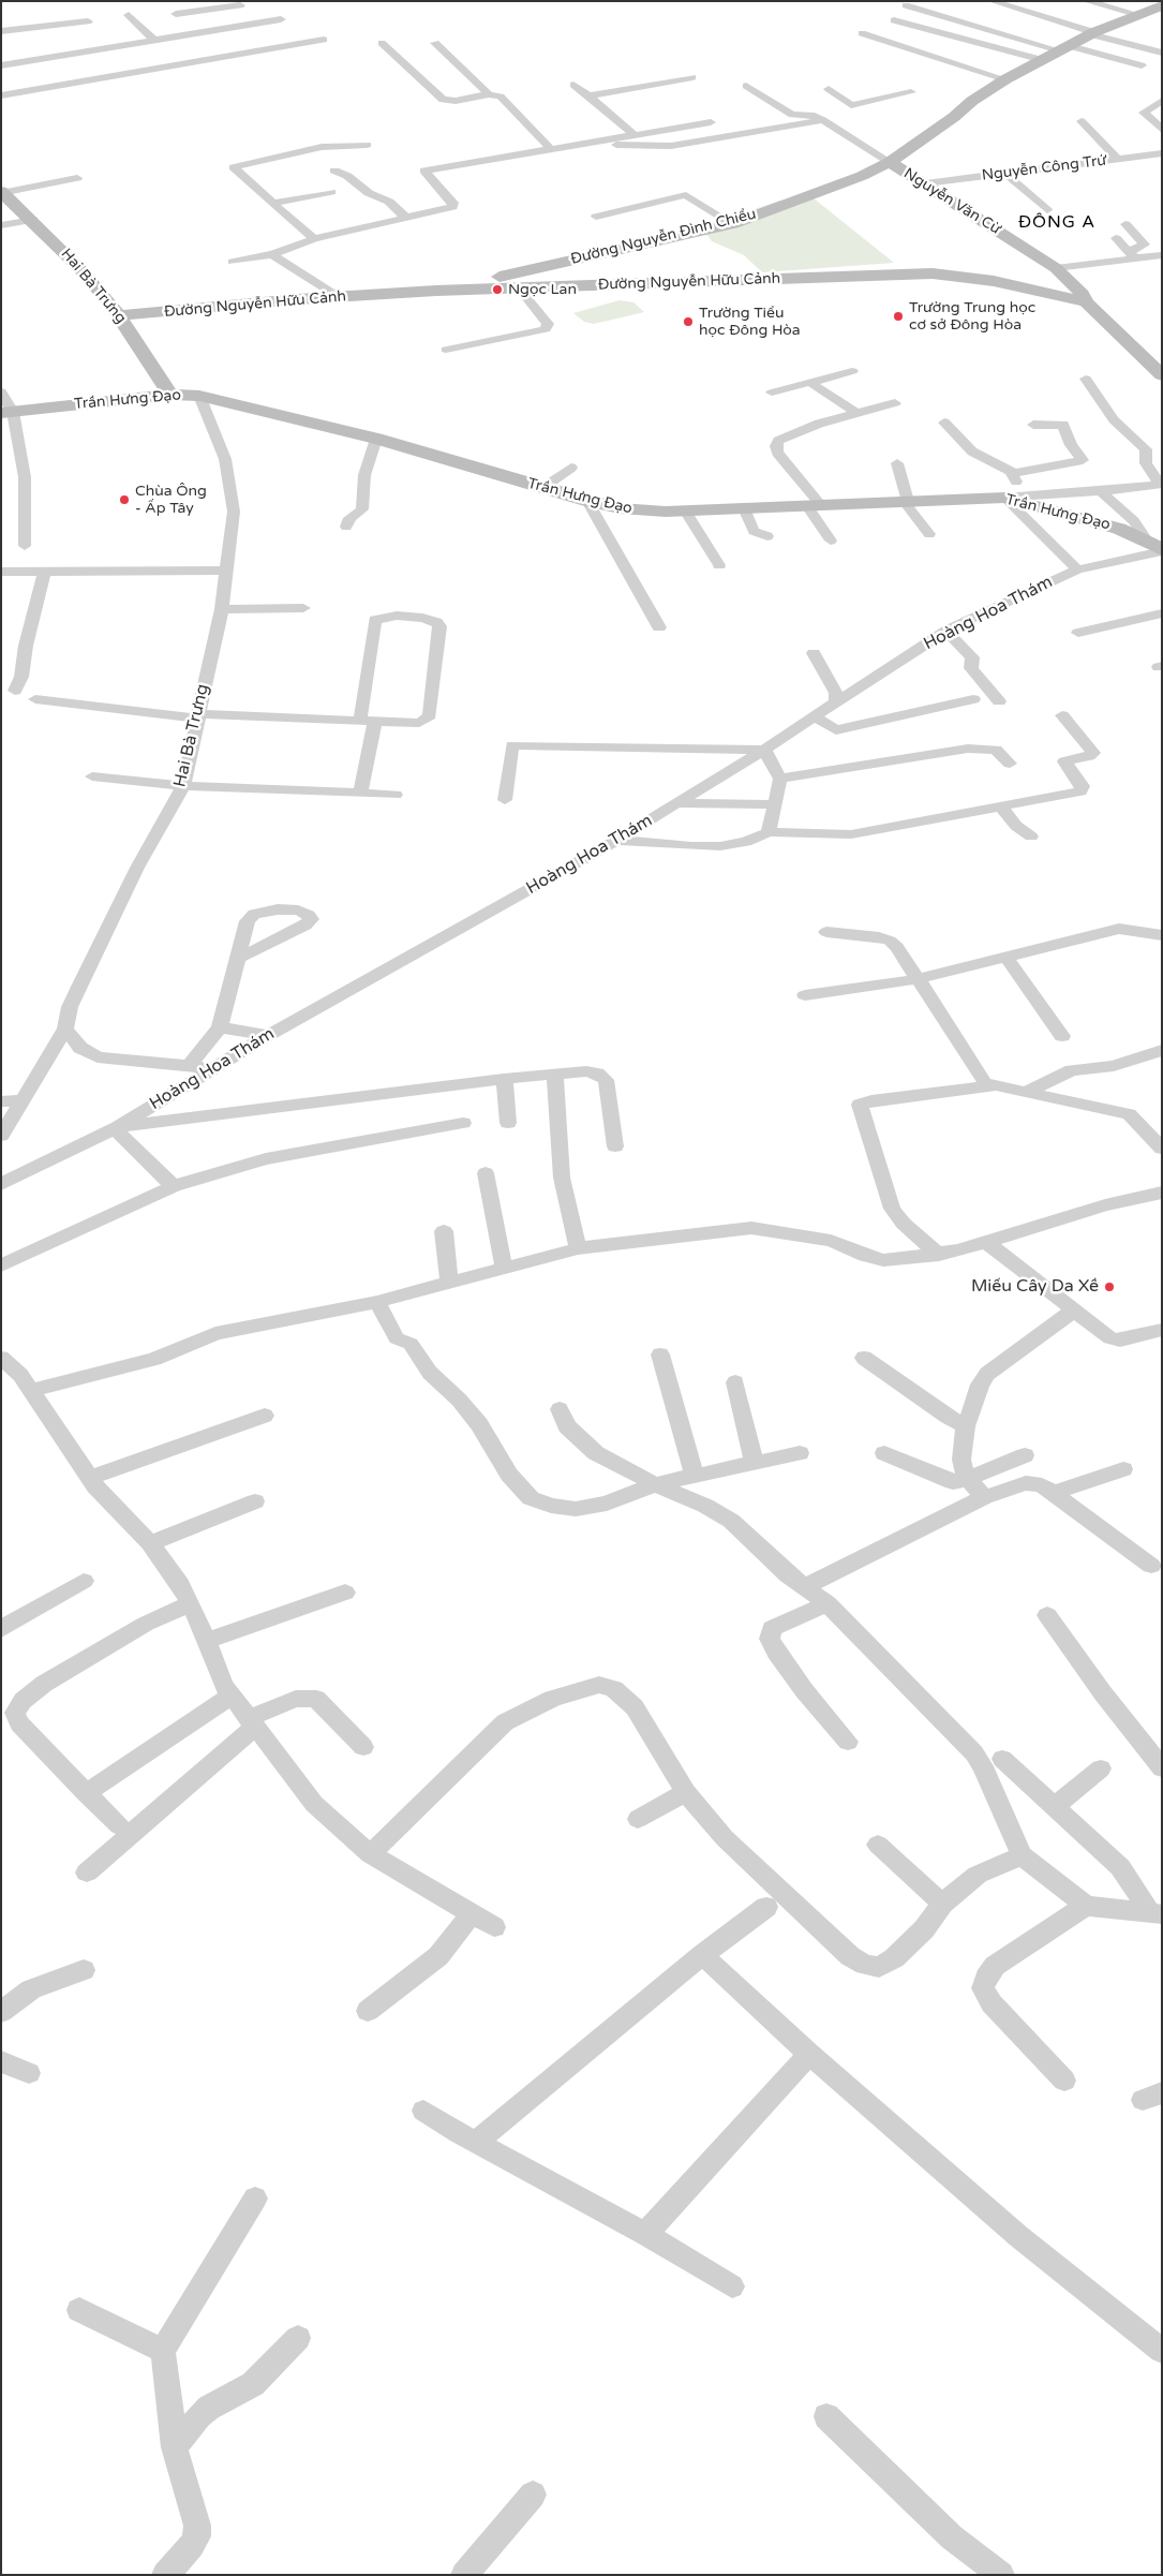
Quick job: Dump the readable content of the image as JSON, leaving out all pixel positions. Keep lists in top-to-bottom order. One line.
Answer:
{"streets":{"street":["Nguyễn Công Trứ","Nguyễn Văn Cừ","Đường Nguyễn Đình Chiểu","Đường Nguyễn Hữu Cảnh","Hai Bà Trưng","Trần Hưng Đạo","Hoàng Hoa Thám"]},"crossings":[["Nguyễn Công Trứ","Nguyễn Văn Cừ"],["Nguyễn Văn Cừ","Đường Nguyễn Đình Chiểu"],["Nguyễn Văn Cừ","Đường Nguyễn Hữu Cảnh"],["Đường Nguyễn Đình Chiểu","Đường Nguyễn Hữu Cảnh"],["Đường Nguyễn Hữu Cảnh","Hai Bà Trưng"],["Hai Bà Trưng","Trần Hưng Đạo"],["Trần Hưng Đạo","Hoàng Hoa Thám"]],"districts":["ĐÔNG A"],"places":["Ngọc Lan","Trường Trung học cơ sở Đông Hòa","Trường Tiểu học Đông Hòa","Chùa Ông - Ấp Tây","Miếu Cây Da Xề"]}
